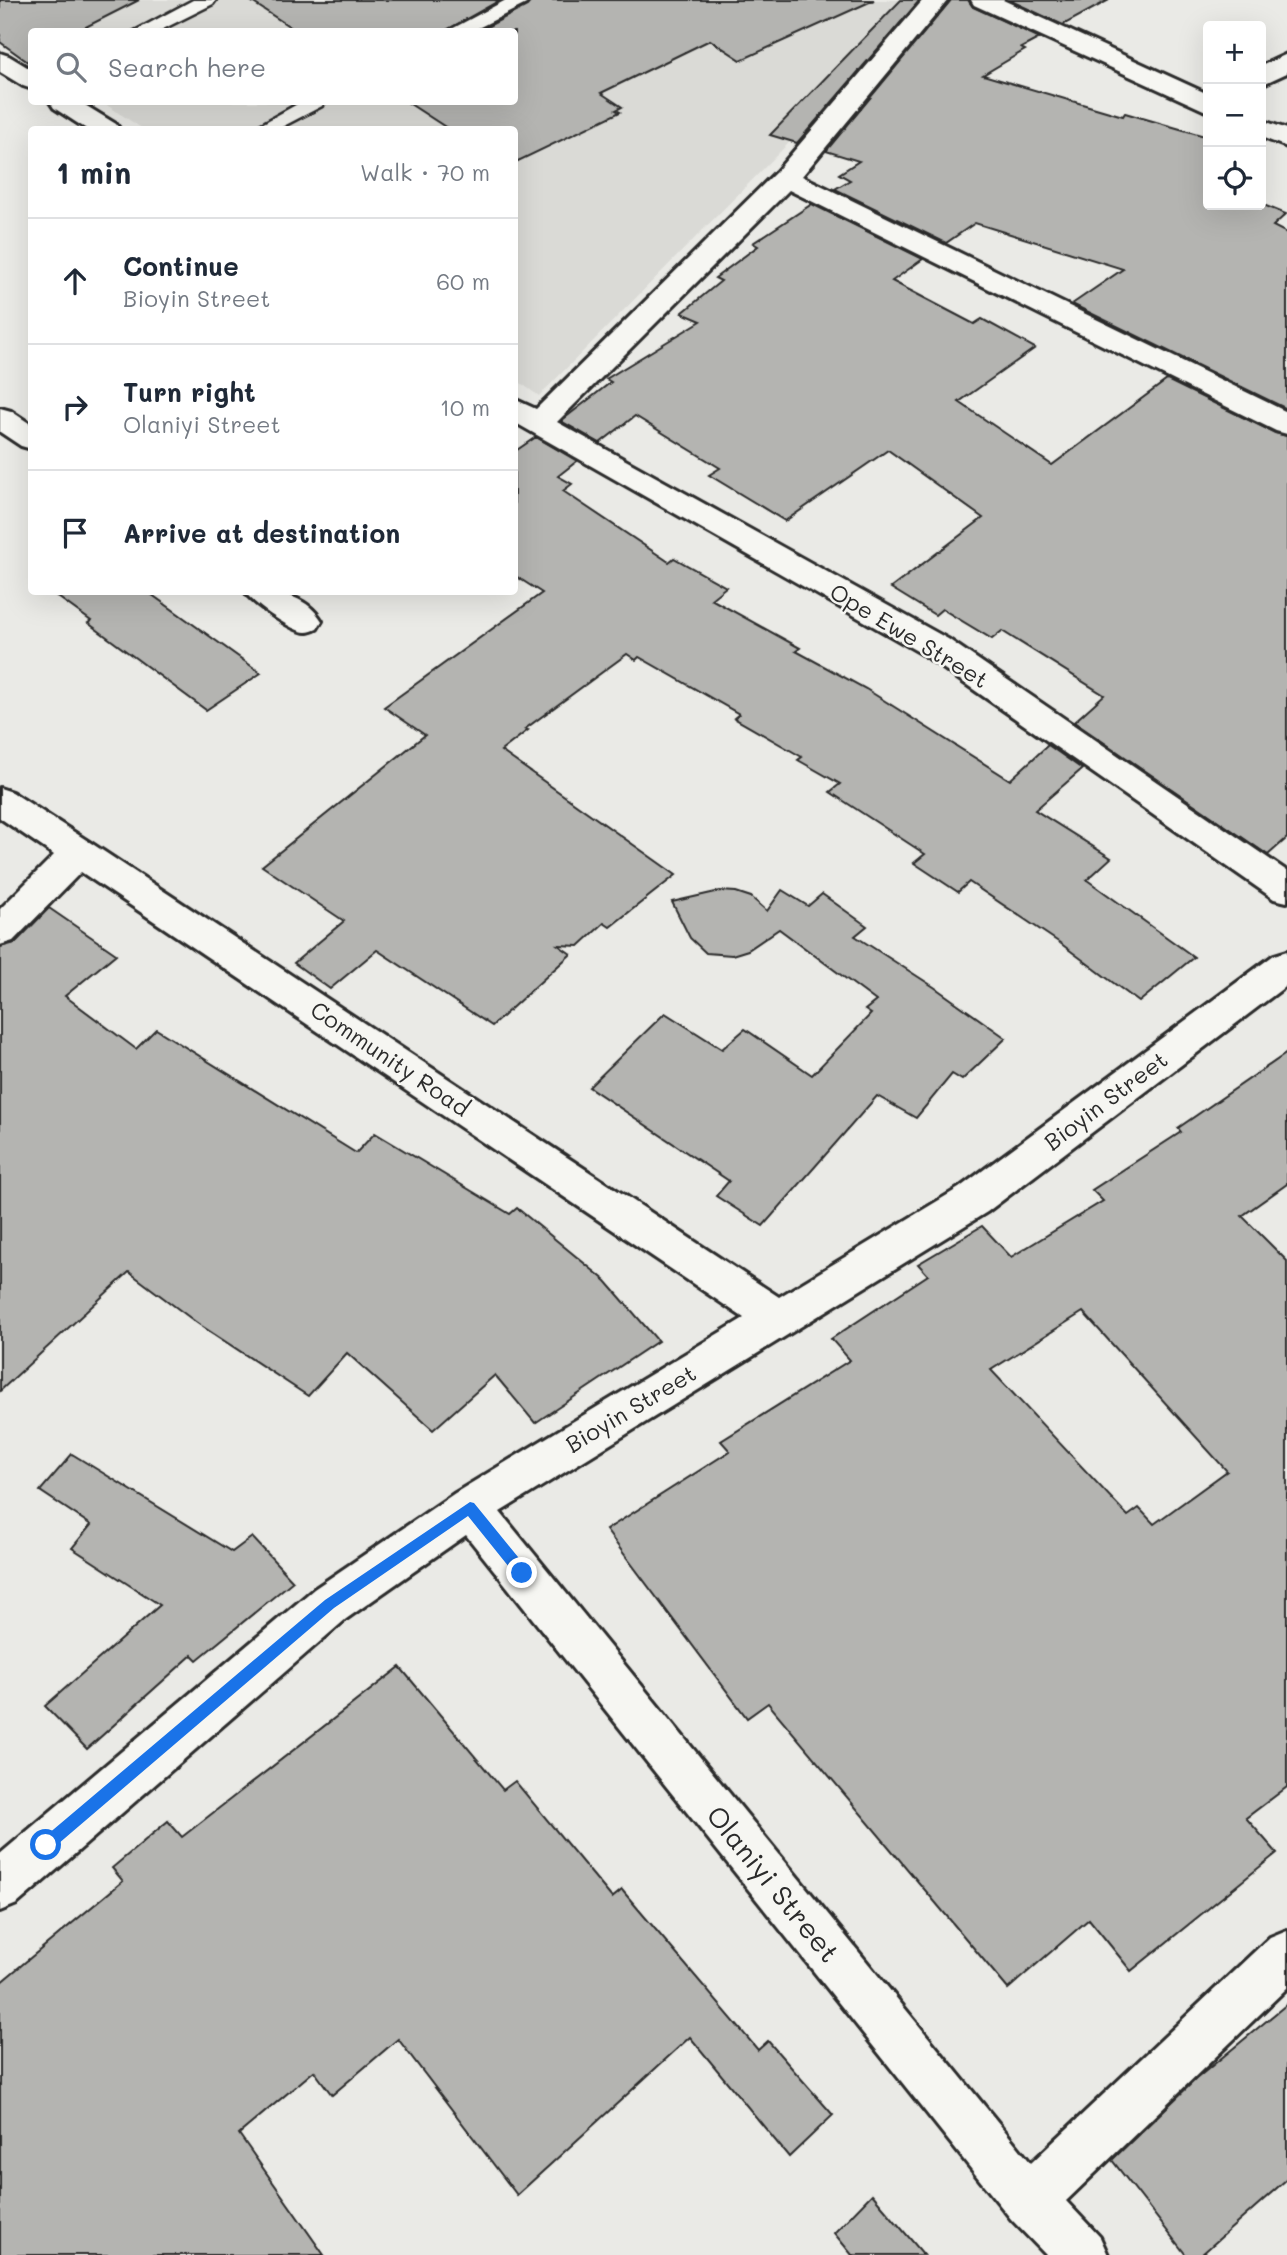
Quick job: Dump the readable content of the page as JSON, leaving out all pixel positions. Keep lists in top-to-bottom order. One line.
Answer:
{"streets":{"street":["Ope Ewe Street","Community Road","Bioyin Street","Olaniyi Street"]},"crossings":[["Community Road","Bioyin Street"],["Bioyin Street","Olaniyi Street"]],"page":{"map_buttons":["+","−"],"search":"Search here","heading":["1 min","Walk · 70 m"],"list":[["Continue","Bioyin Street","60 m"],["Turn right","Olaniyi Street","10 m"],"Arrive at destination"]}}
